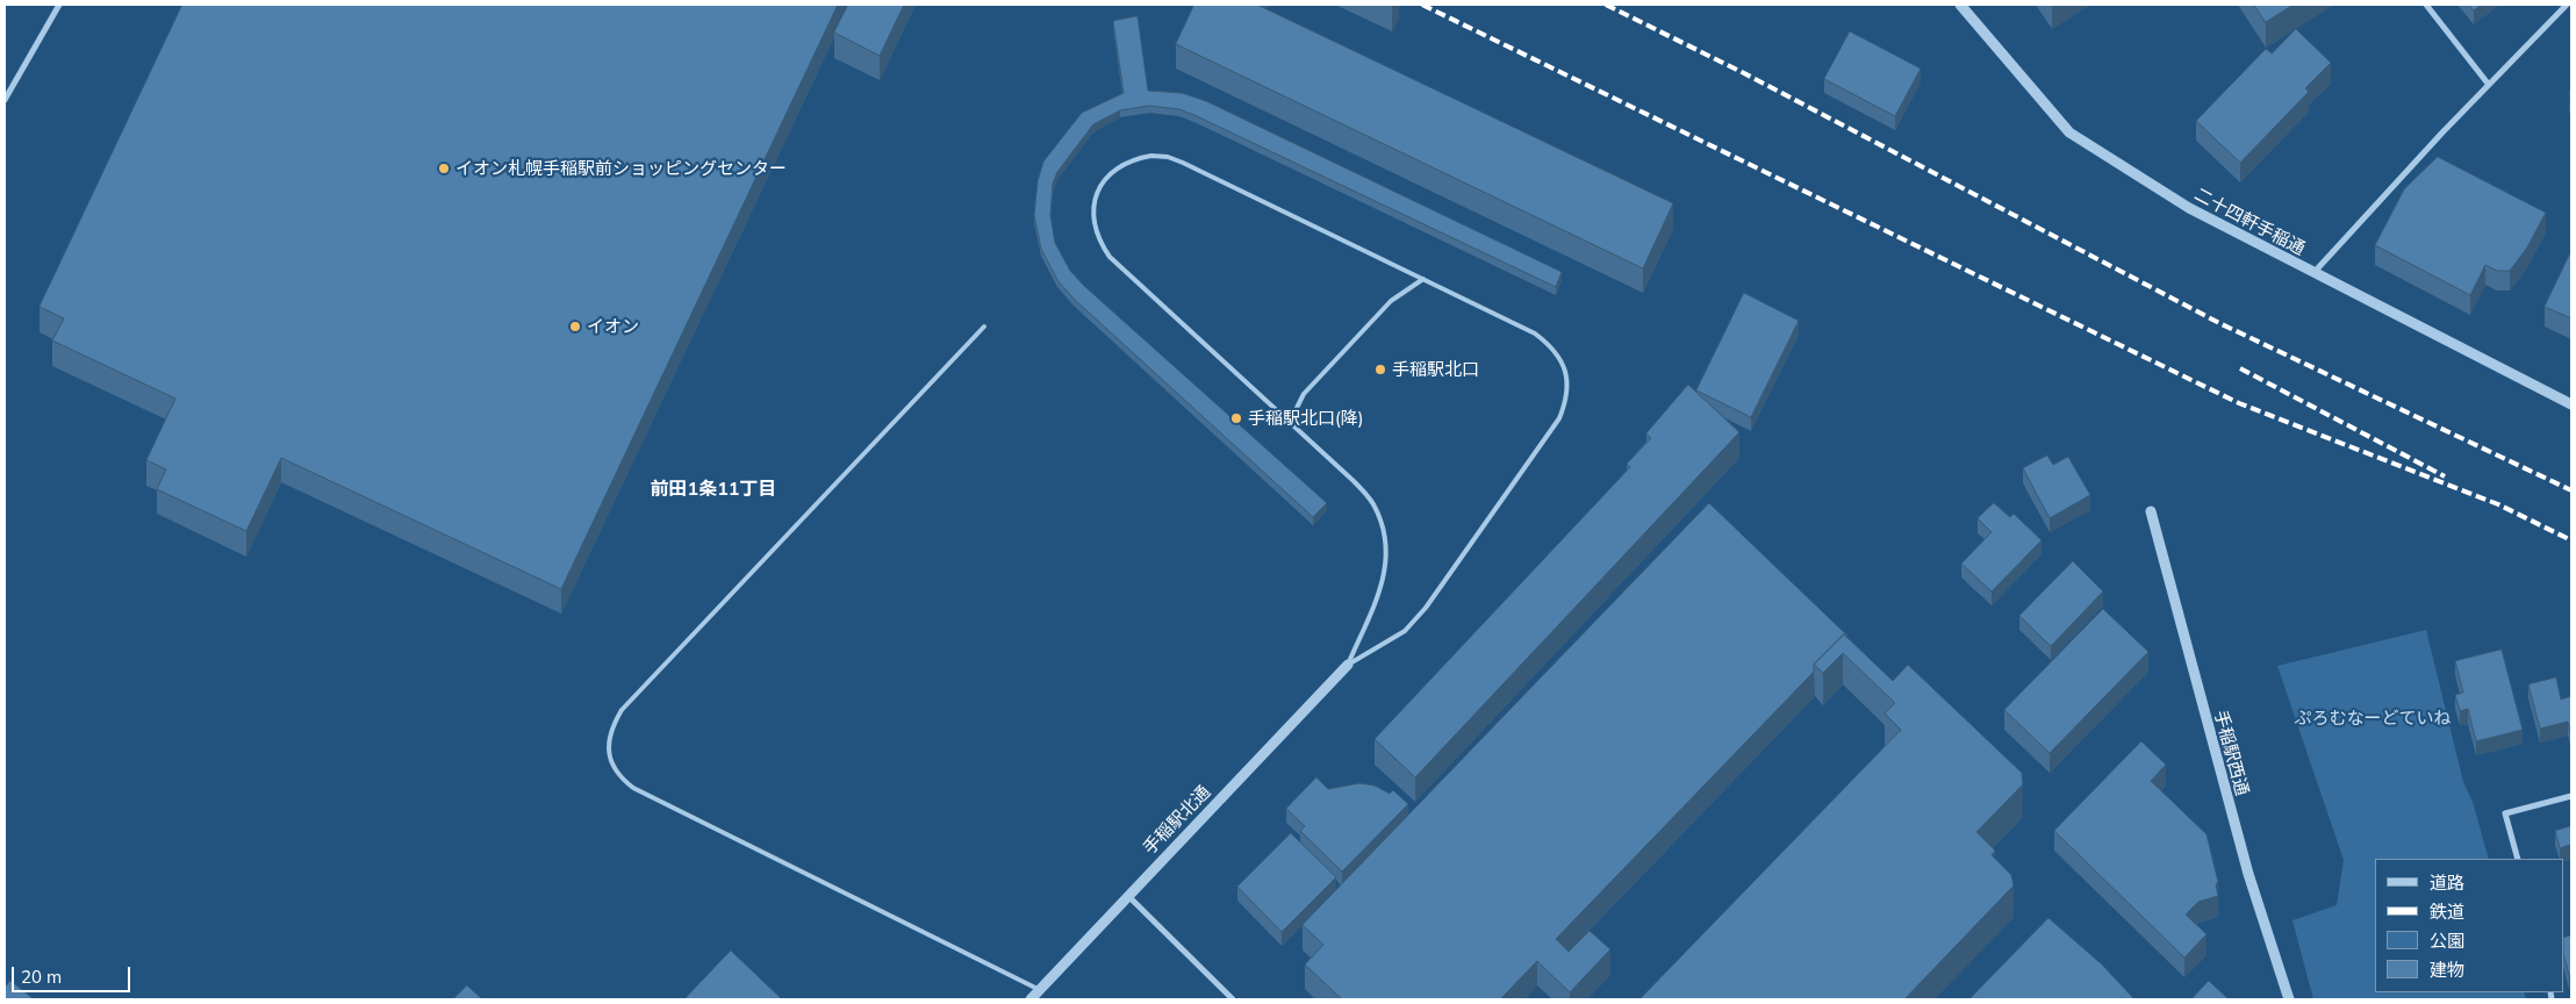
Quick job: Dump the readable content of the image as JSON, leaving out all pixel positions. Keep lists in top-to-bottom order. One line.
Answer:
{"streets":{"street":["二十四軒手稲通","手稲駅西通","手稲駅北通"]},"districts":["前田1条11丁目"],"parks":["ぷろむなーどていね"],"places":["イオン札幌手稲駅前ショッピングセンター","イオン","手稲駅北口","手稲駅北口(降)"],"legend":["道路","鉄道","公園","建物"],"scale_bar":"20 m"}
